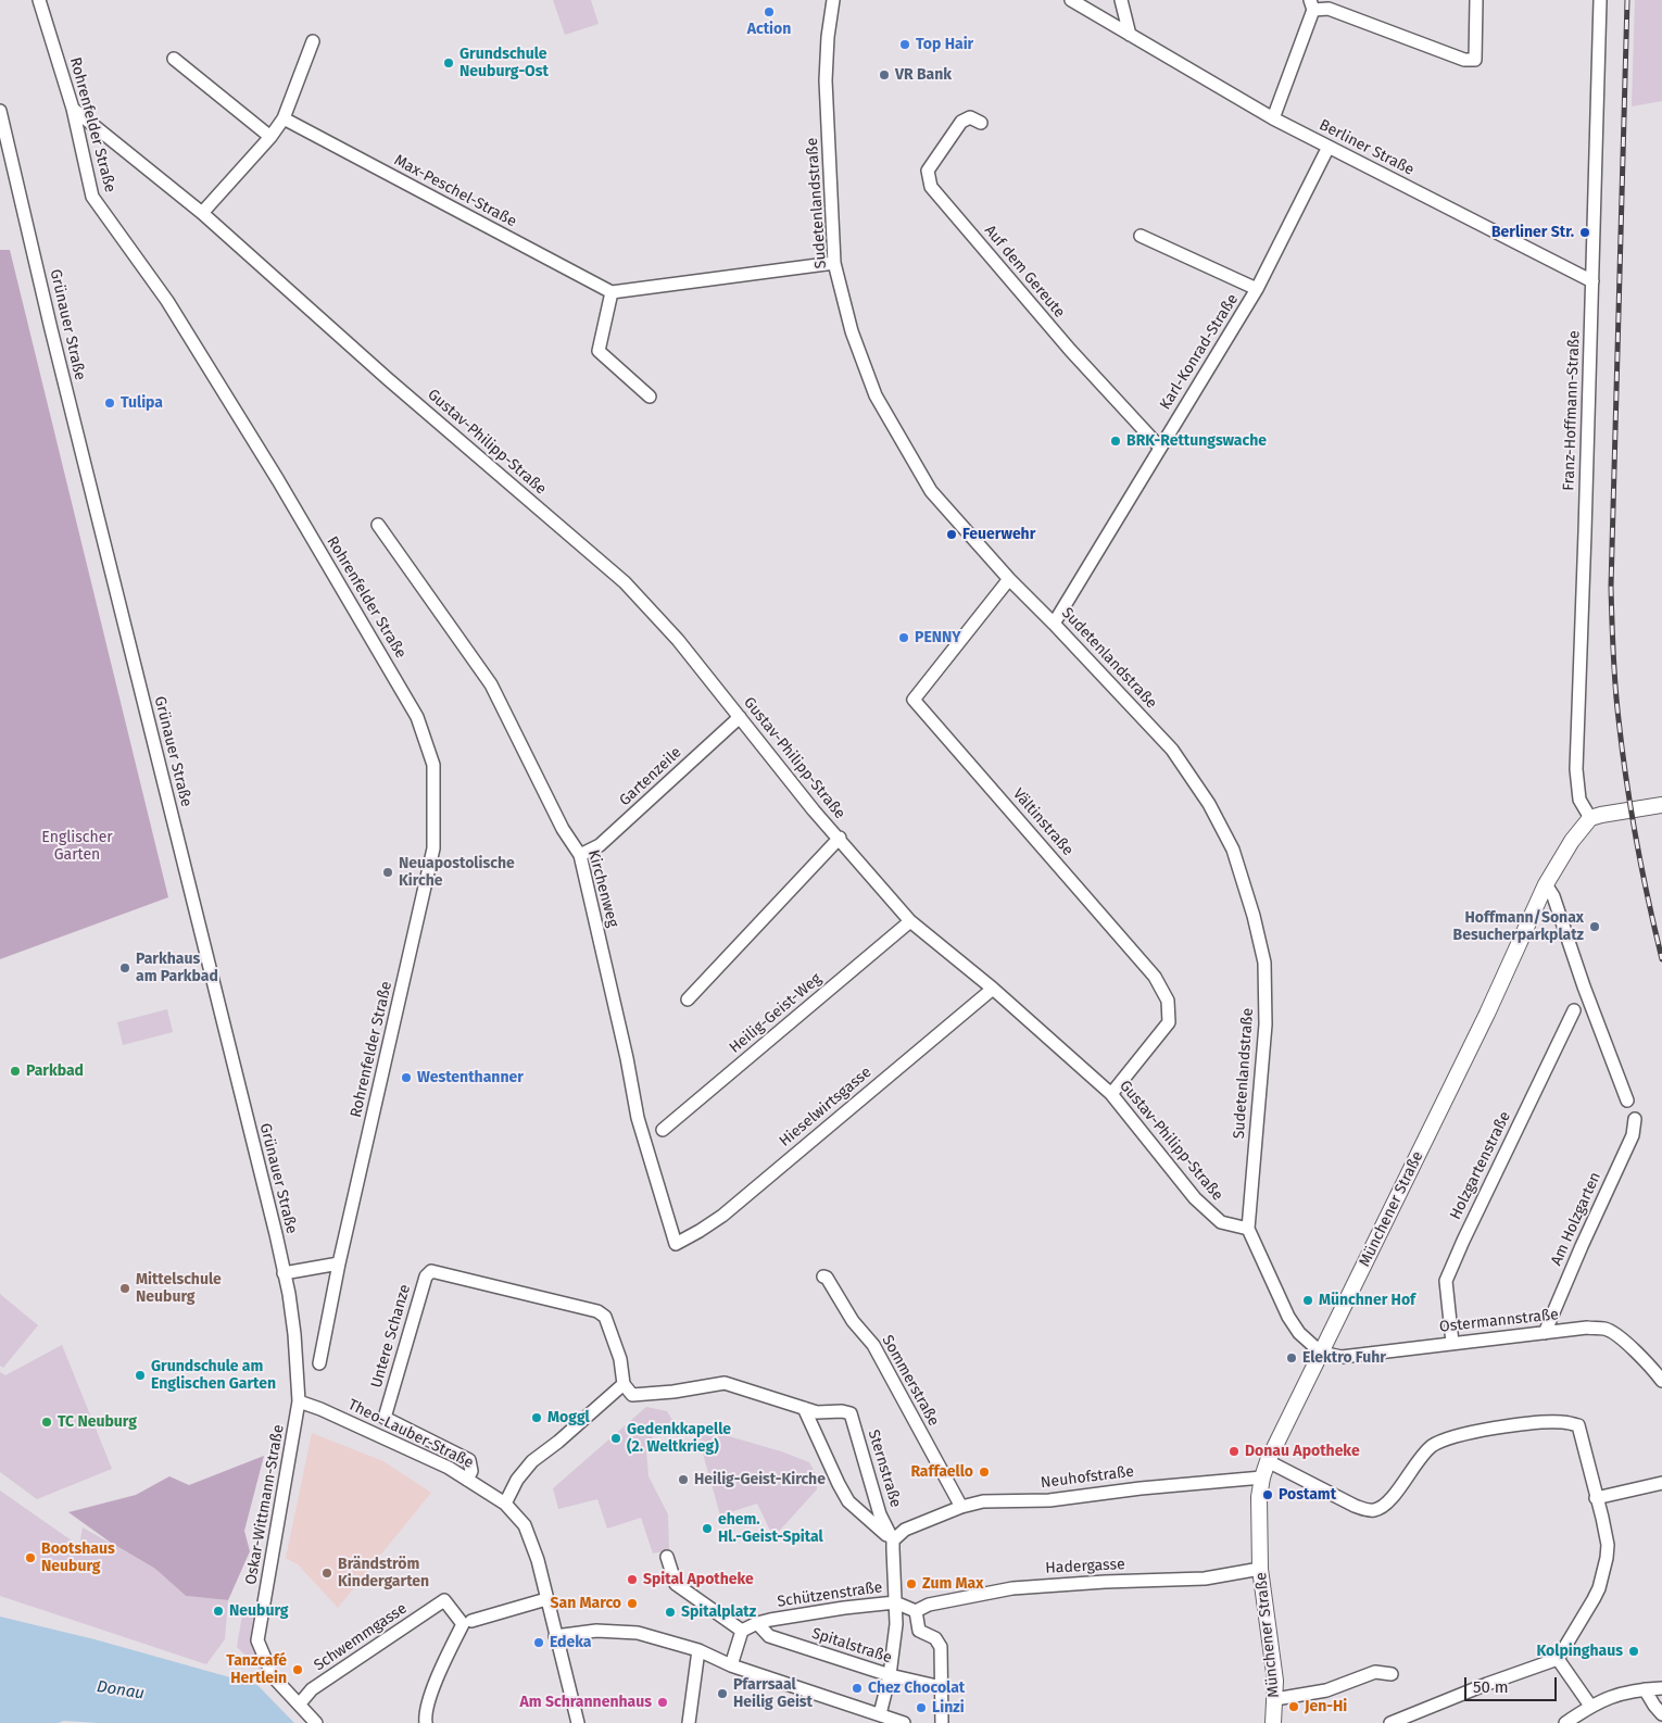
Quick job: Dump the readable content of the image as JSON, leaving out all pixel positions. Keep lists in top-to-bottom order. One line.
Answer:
{"streets":{"main road":["Münchener Straße"],"street":["Rohrenfelder Straße","Berliner Straße","Max-Peschel-Straße","Sudetenlandstraße","Auf dem Gereute","Grünauer Straße","Karl-Konrad-Straße","Franz-Hoffmann-Straße","Gustav-Philipp-Straße","Gartenzeile","Vältinstraße","Kirchenweg","Heilig-Geist-Weg","Hieselwirtsgasse","Holzgartenstraße","Am Holzgarten","Ostermannstraße","Untere Schanze","Sommerstraße","Theo-Lauber-Straße","Sternstraße","Neuhofstraße","Oskar-Wittmann-Straße","Hadergasse","Schützenstraße","Schwemmgasse","Spitalstraße"]},"crossings":[["Rohrenfelder Straße","Gustav-Philipp-Straße"],["Berliner Straße","Karl-Konrad-Straße"],["Berliner Straße","Franz-Hoffmann-Straße"],["Sudetenlandstraße","Karl-Konrad-Straße"],["Sudetenlandstraße","Gustav-Philipp-Straße"],["Sudetenlandstraße","Vältinstraße"],["Sudetenlandstraße","Münchener Straße"],["Sudetenlandstraße","Ostermannstraße"],["Auf dem Gereute","Karl-Konrad-Straße"],["Grünauer Straße","Theo-Lauber-Straße"],["Grünauer Straße","Oskar-Wittmann-Straße"],["Franz-Hoffmann-Straße","Münchener Straße"],["Gustav-Philipp-Straße","Gartenzeile"],["Gustav-Philipp-Straße","Vältinstraße"],["Gustav-Philipp-Straße","Heilig-Geist-Weg"],["Gustav-Philipp-Straße","Hieselwirtsgasse"],["Gartenzeile","Kirchenweg"],["Kirchenweg","Hieselwirtsgasse"],["Holzgartenstraße","Ostermannstraße"],["Münchener Straße","Ostermannstraße"],["Münchener Straße","Neuhofstraße"],["Münchener Straße","Hadergasse"],["Am Holzgarten","Ostermannstraße"],["Untere Schanze","Theo-Lauber-Straße"],["Sommerstraße","Neuhofstraße"],["Theo-Lauber-Straße","Oskar-Wittmann-Straße"],["Sternstraße","Neuhofstraße"],["Oskar-Wittmann-Straße","Schwemmgasse"],["Schützenstraße","Spitalstraße"]],"water":["Donau"],"parks":["Englischer Garten"],"places":["Action","Top Hair","Grundschule Neuburg-Ost","VR Bank","Berliner Str.","Tulipa","BRK-Rettungswache","Feuerwehr","PENNY","Neuapostolische Kirche","Hoffmann/Sonax Besucherparkplatz","Parkhaus am Parkbad","Parkbad","Westenthanner","Mittelschule Neuburg","Münchner Hof","Elektro Fuhr","Grundschule am Englischen Garten","Moggl","TC Neuburg","Gedenkkapelle (2. Weltkrieg)","Donau Apotheke","Raffaello","Heilig-Geist-Kirche","Postamt","ehem. Hl.-Geist-Spital","Bootshaus Neuburg","Brändström Kindergarten","Spital Apotheke","Zum Max","San Marco","Neuburg","Spitalplatz","Edeka","Kolpinghaus","Tanzcafé Hertlein","Chez Chocolat","Pfarrsaal Heilig Geist","Am Schrannenhaus","Jen-Hi","Linzi"],"scale_bar":"50 m"}
